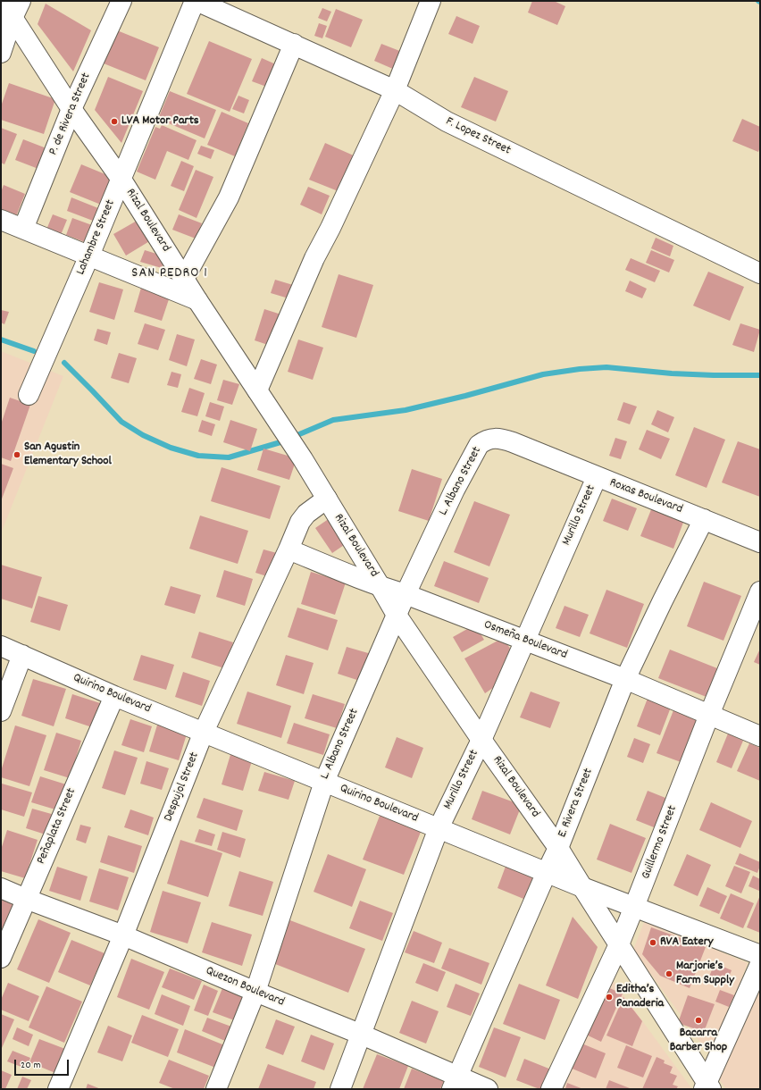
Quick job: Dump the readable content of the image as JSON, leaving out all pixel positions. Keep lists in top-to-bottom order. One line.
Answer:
{"streets":{"street":["P. de Rivera Street","F. Lopez Street","Rizal Boulevard","Lahambre Street","L. Albano Street","Roxas Boulevard","Murillo Street","Osmeña Boulevard","Quirino Boulevard","Despujol Street","E. Rivera Street","Peñaplata Street","Guillermo Street","Quezon Boulevard"]},"crossings":[["P. de Rivera Street","Rizal Boulevard"],["F. Lopez Street","Lahambre Street"],["Rizal Boulevard","Lahambre Street"],["Rizal Boulevard","L. Albano Street"],["Rizal Boulevard","Murillo Street"],["Rizal Boulevard","Osmeña Boulevard"],["Rizal Boulevard","Quirino Boulevard"],["Rizal Boulevard","Despujol Street"],["Rizal Boulevard","E. Rivera Street"],["Rizal Boulevard","Guillermo Street"],["L. Albano Street","Roxas Boulevard"],["L. Albano Street","Osmeña Boulevard"],["L. Albano Street","Quirino Boulevard"],["L. Albano Street","Quezon Boulevard"],["Roxas Boulevard","Murillo Street"],["Roxas Boulevard","E. Rivera Street"],["Murillo Street","Osmeña Boulevard"],["Murillo Street","Quirino Boulevard"],["Murillo Street","Quezon Boulevard"],["Osmeña Boulevard","Despujol Street"],["Osmeña Boulevard","E. Rivera Street"],["Osmeña Boulevard","Guillermo Street"],["Quirino Boulevard","Despujol Street"],["Quirino Boulevard","E. Rivera Street"],["Quirino Boulevard","Peñaplata Street"],["Quirino Boulevard","Guillermo Street"],["Despujol Street","Quezon Boulevard"],["E. Rivera Street","Quezon Boulevard"],["Peñaplata Street","Quezon Boulevard"]],"districts":["SAN PEDRO 1"],"places":["LVA Motor Parts","San Agustin Elementary School","RVA Eatery","Marjorie’s Farm Supply","Editha’s Panaderia","Bacarra Barber Shop"],"scale_bar":"20 m"}
